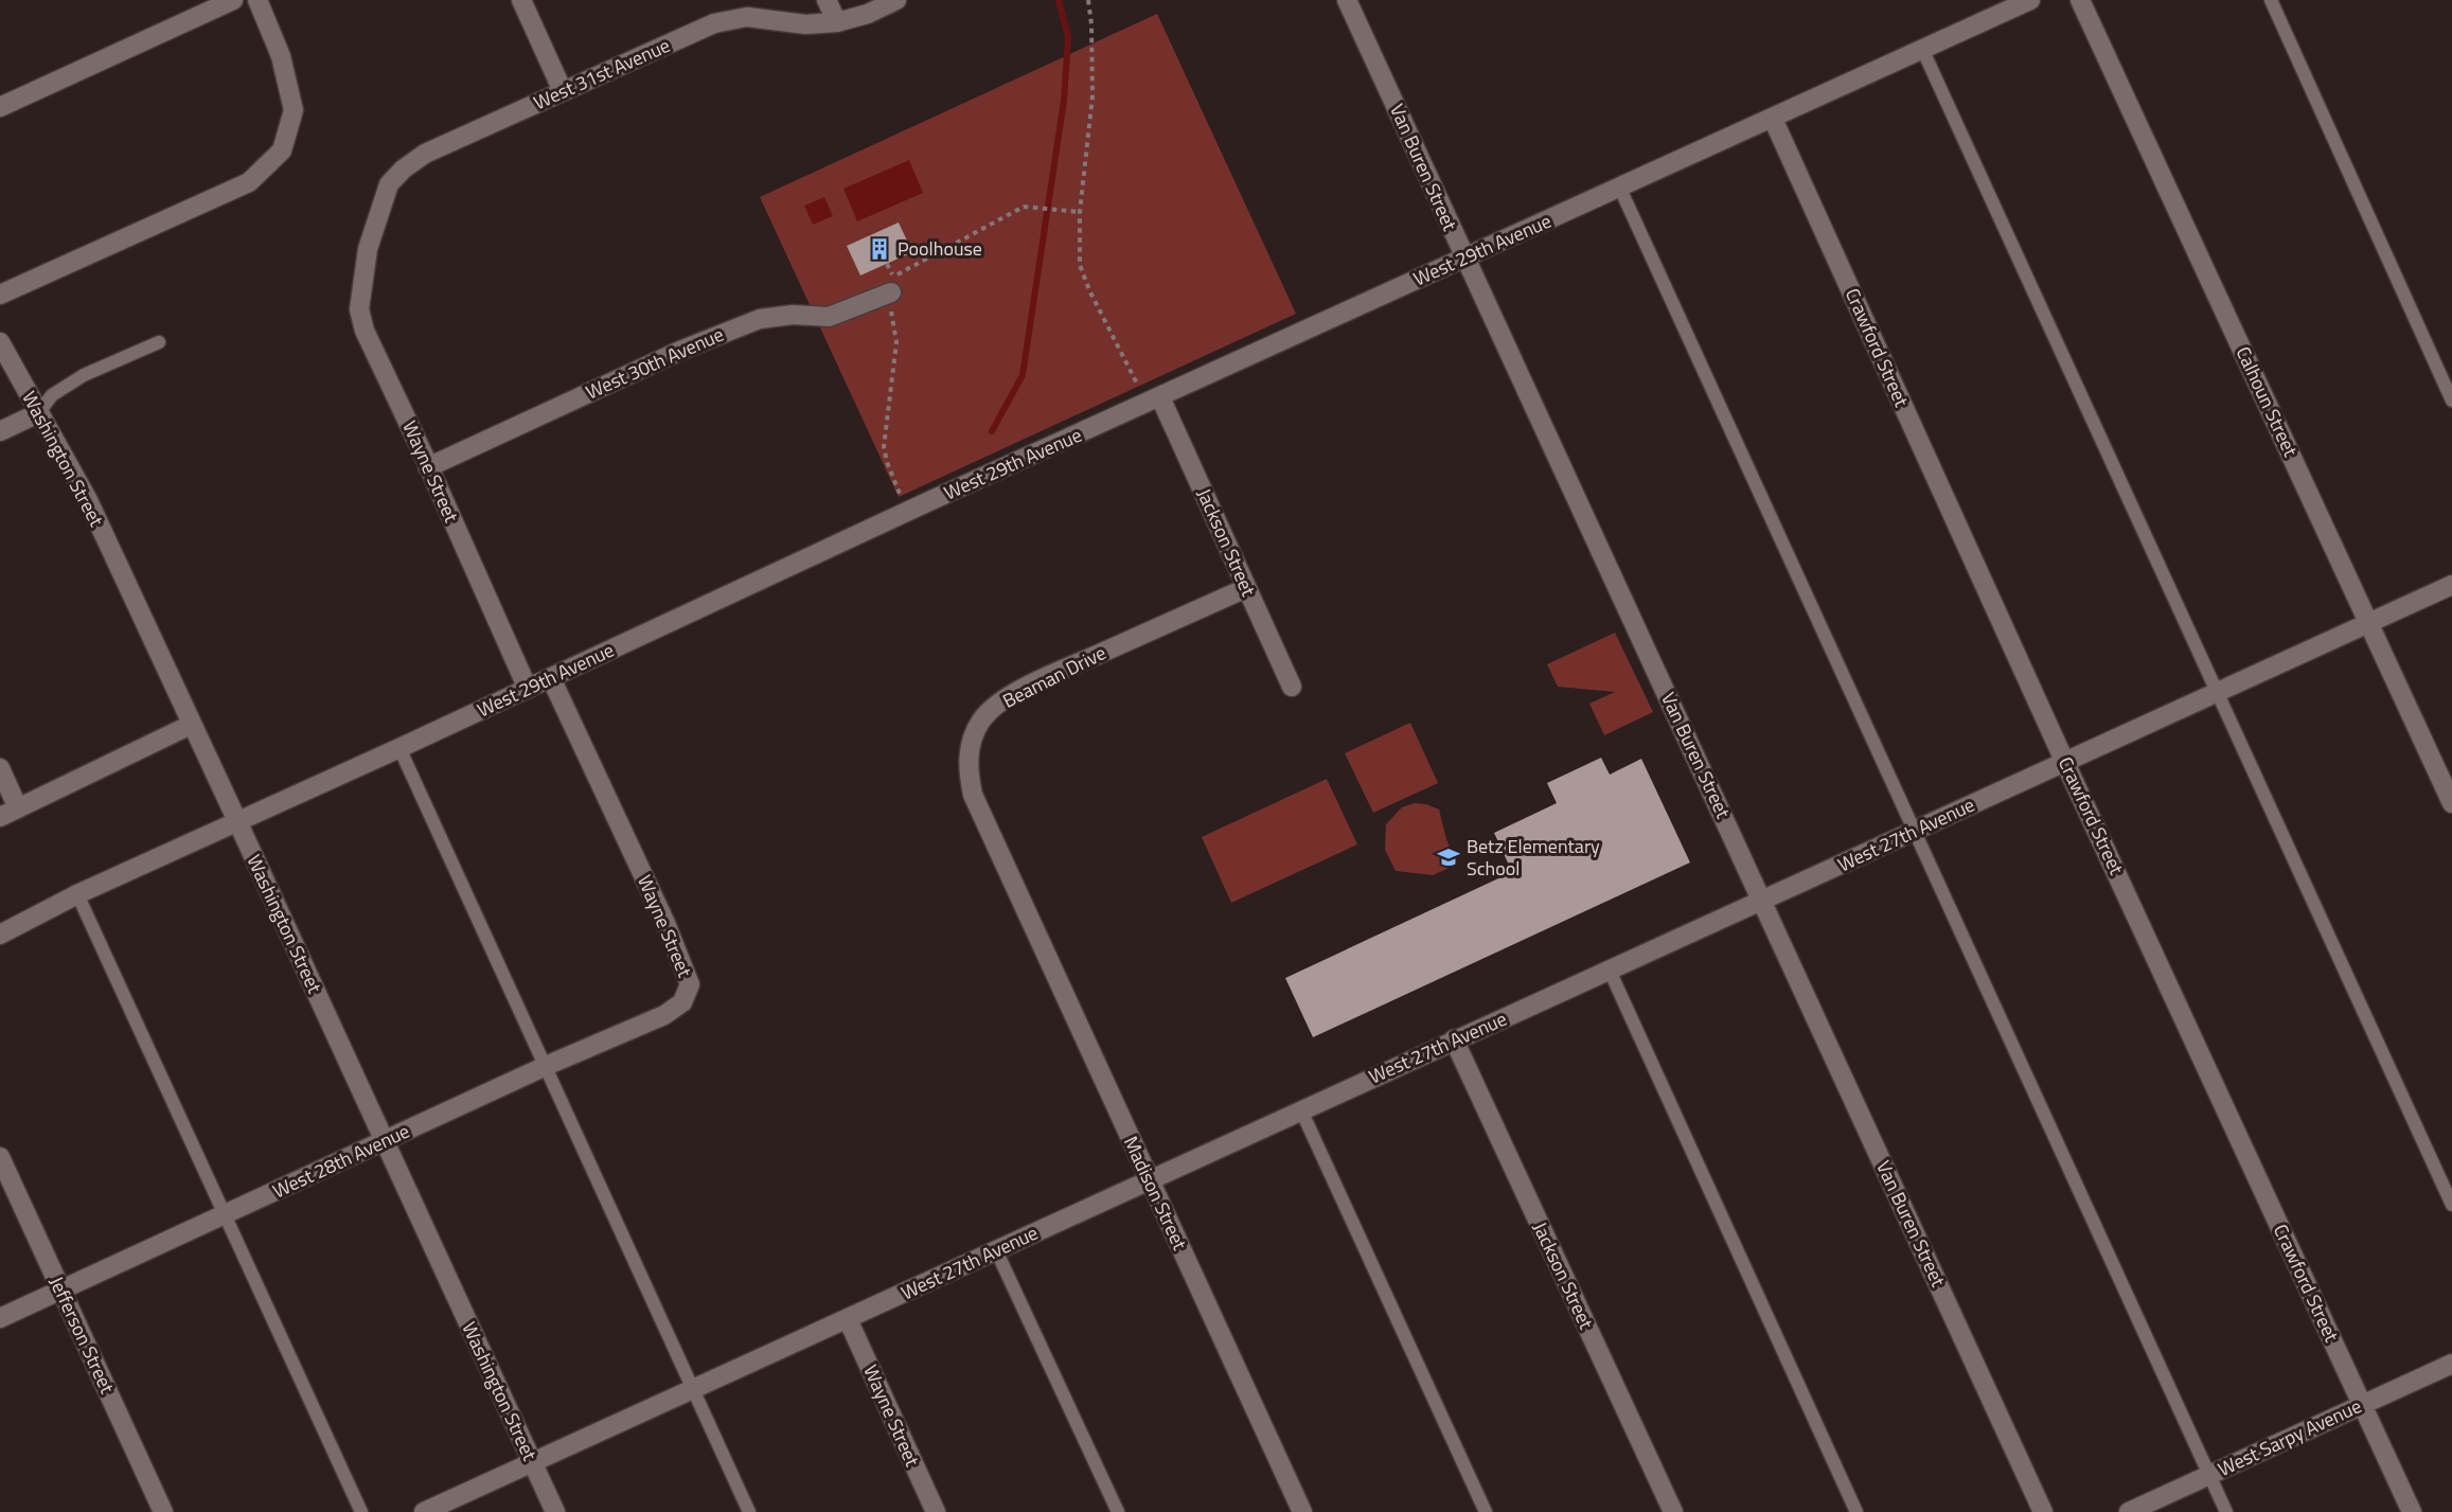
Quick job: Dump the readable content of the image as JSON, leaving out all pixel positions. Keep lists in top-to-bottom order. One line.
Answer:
{"streets":{"street":["West 31st Avenue","Van Buren Street","West 29th Avenue","Crawford Street","West 30th Avenue","Calhoun Street","Washington Street","Wayne Street","Jackson Street","Beaman Drive","West 27th Avenue","West 28th Avenue","Madison Street","Jefferson Street","West Sarpy Avenue"]},"crossings":[["West 31st Avenue","Wayne Street"],["Van Buren Street","West 29th Avenue"],["Van Buren Street","West 27th Avenue"],["West 29th Avenue","Crawford Street"],["West 29th Avenue","Washington Street"],["West 29th Avenue","Wayne Street"],["West 29th Avenue","Jackson Street"],["Crawford Street","West 27th Avenue"],["Crawford Street","West Sarpy Avenue"],["West 30th Avenue","Wayne Street"],["Calhoun Street","West 27th Avenue"],["Washington Street","West 27th Avenue"],["Washington Street","West 28th Avenue"],["Wayne Street","West 27th Avenue"],["Wayne Street","West 28th Avenue"],["Jackson Street","Beaman Drive"],["Jackson Street","West 27th Avenue"],["Beaman Drive","Madison Street"],["West 27th Avenue","Madison Street"],["West 28th Avenue","Jefferson Street"]],"places":{"building":["Poolhouse"],"school or university":["Betz Elementary School"]}}
